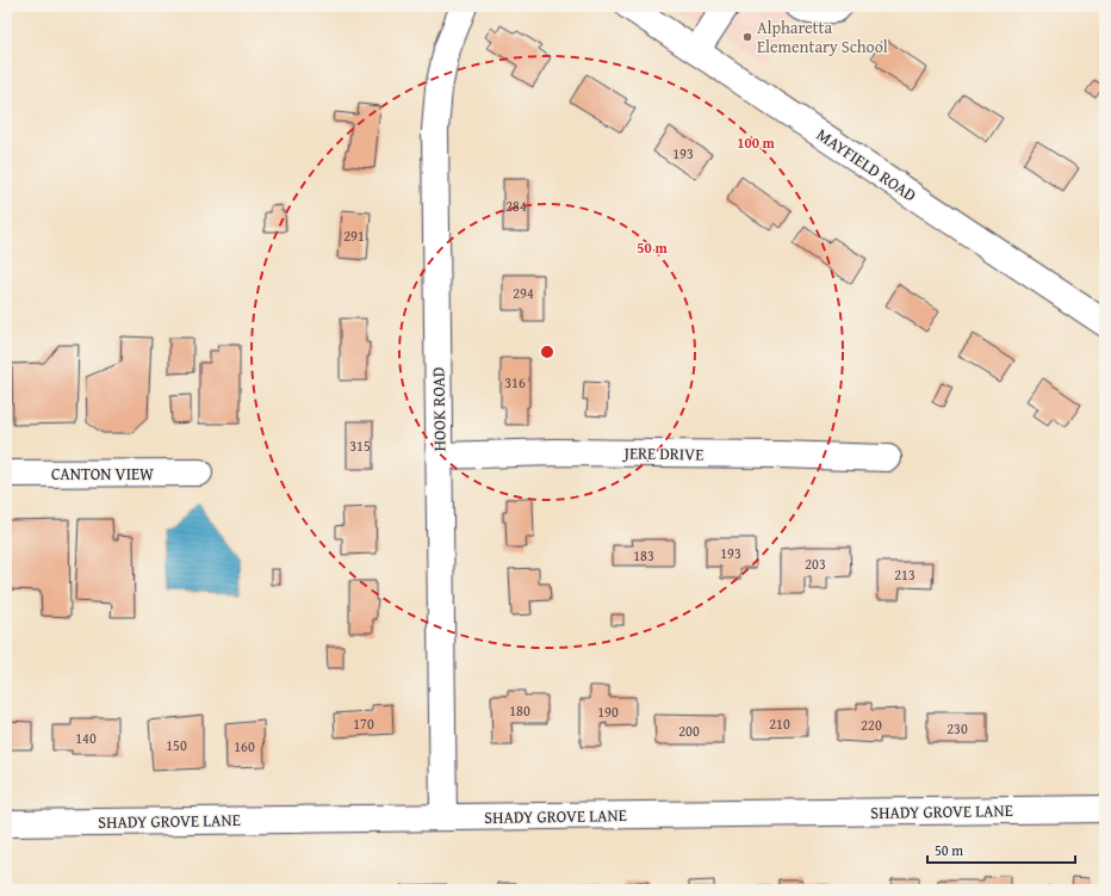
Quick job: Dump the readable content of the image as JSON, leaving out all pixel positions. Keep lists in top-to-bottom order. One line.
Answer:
{"streets":{"street":["MAYFIELD ROAD","HOOK ROAD","JERE DRIVE","CANTON VIEW","SHADY GROVE LANE"]},"crossings":[["HOOK ROAD","JERE DRIVE"],["HOOK ROAD","SHADY GROVE LANE"]],"places":["Alpharetta Elementary School"],"house_numbers":["193","284","291","294","316","315","193","183","203","213","180","190","170","210","220","230","200","140","150","160"],"scale_bar":"50 m","rings":["100 m","50 m"]}
